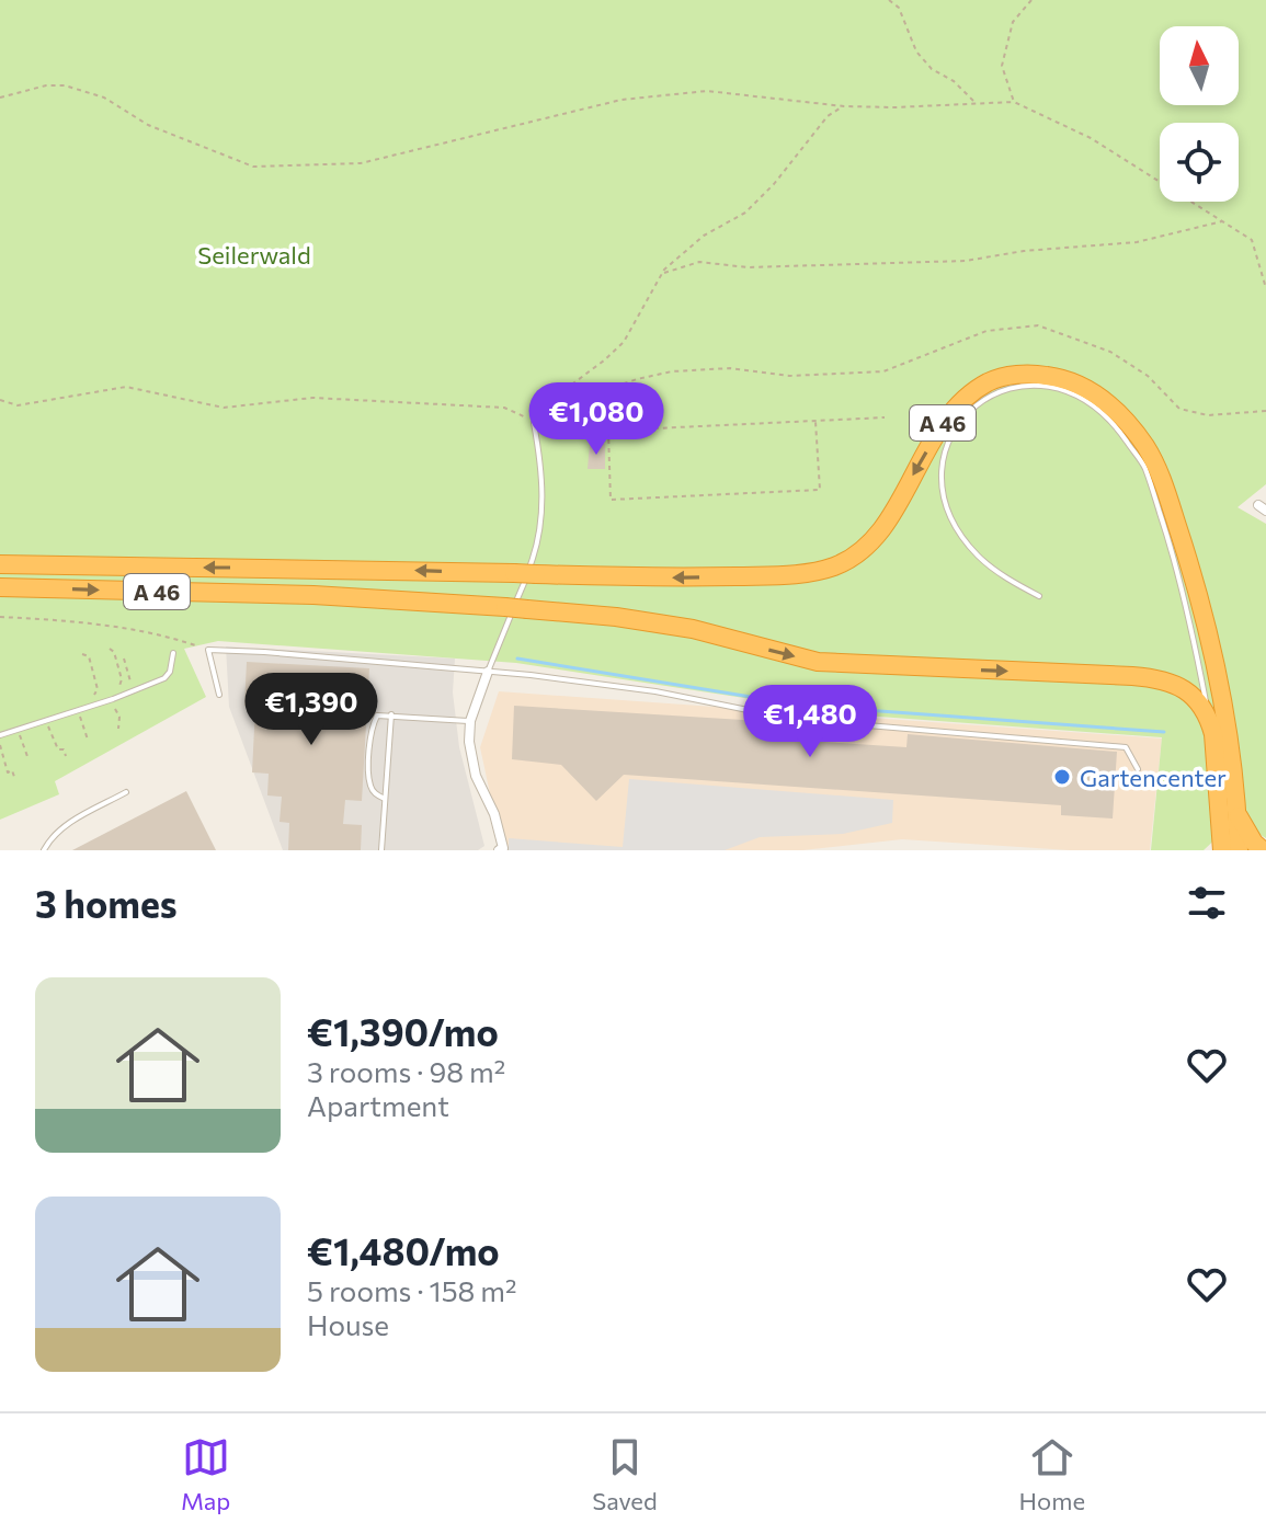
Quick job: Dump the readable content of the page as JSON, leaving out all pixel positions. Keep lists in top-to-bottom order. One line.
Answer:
{"streets":{"highway":["A 46"]},"parks":["Seilerwald"],"places":["Gartencenter"],"north":"top","page":{"price":["€1,080","€1,390","€1,480"],"heading":"3 homes","list":[{"name":"€1,390/mo","note":"3 rooms · 98 m² · Apartment"},{"name":"€1,480/mo","note":"5 rooms · 158 m² · House"}],"tabs":["Map","Saved","Home"]}}
